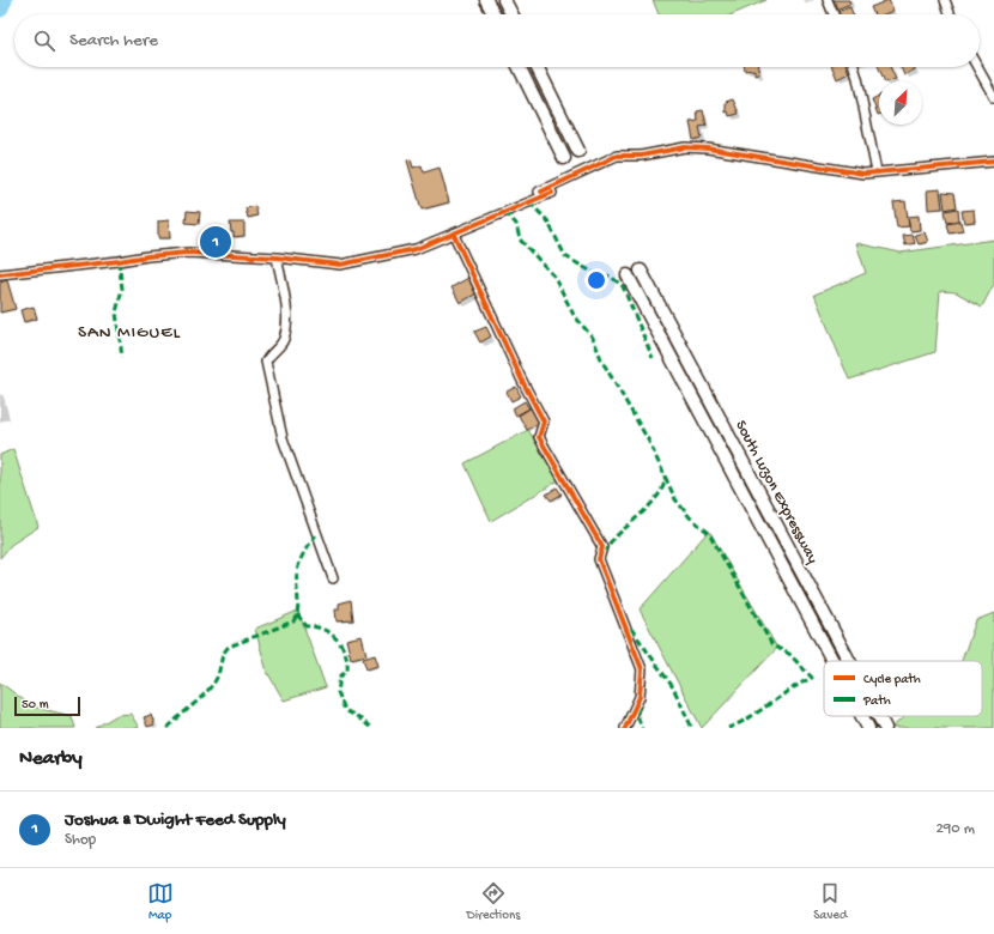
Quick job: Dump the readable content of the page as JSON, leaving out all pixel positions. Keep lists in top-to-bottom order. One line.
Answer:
{"streets":{"highway":["South Luzon Expressway"]},"districts":["SAN MIGUEL"],"legend":["Cycle path","Path"],"scale_bar":"50 m","north":"top right","page":{"search":"Search here","pins":"1","scale":"50 m","heading":"Nearby","list":[{"mark":"1","name":"Joshua & Dwight Feed Supply","note":"Shop","value":"290 m"}],"nav":["Map","Directions","Saved"]}}
